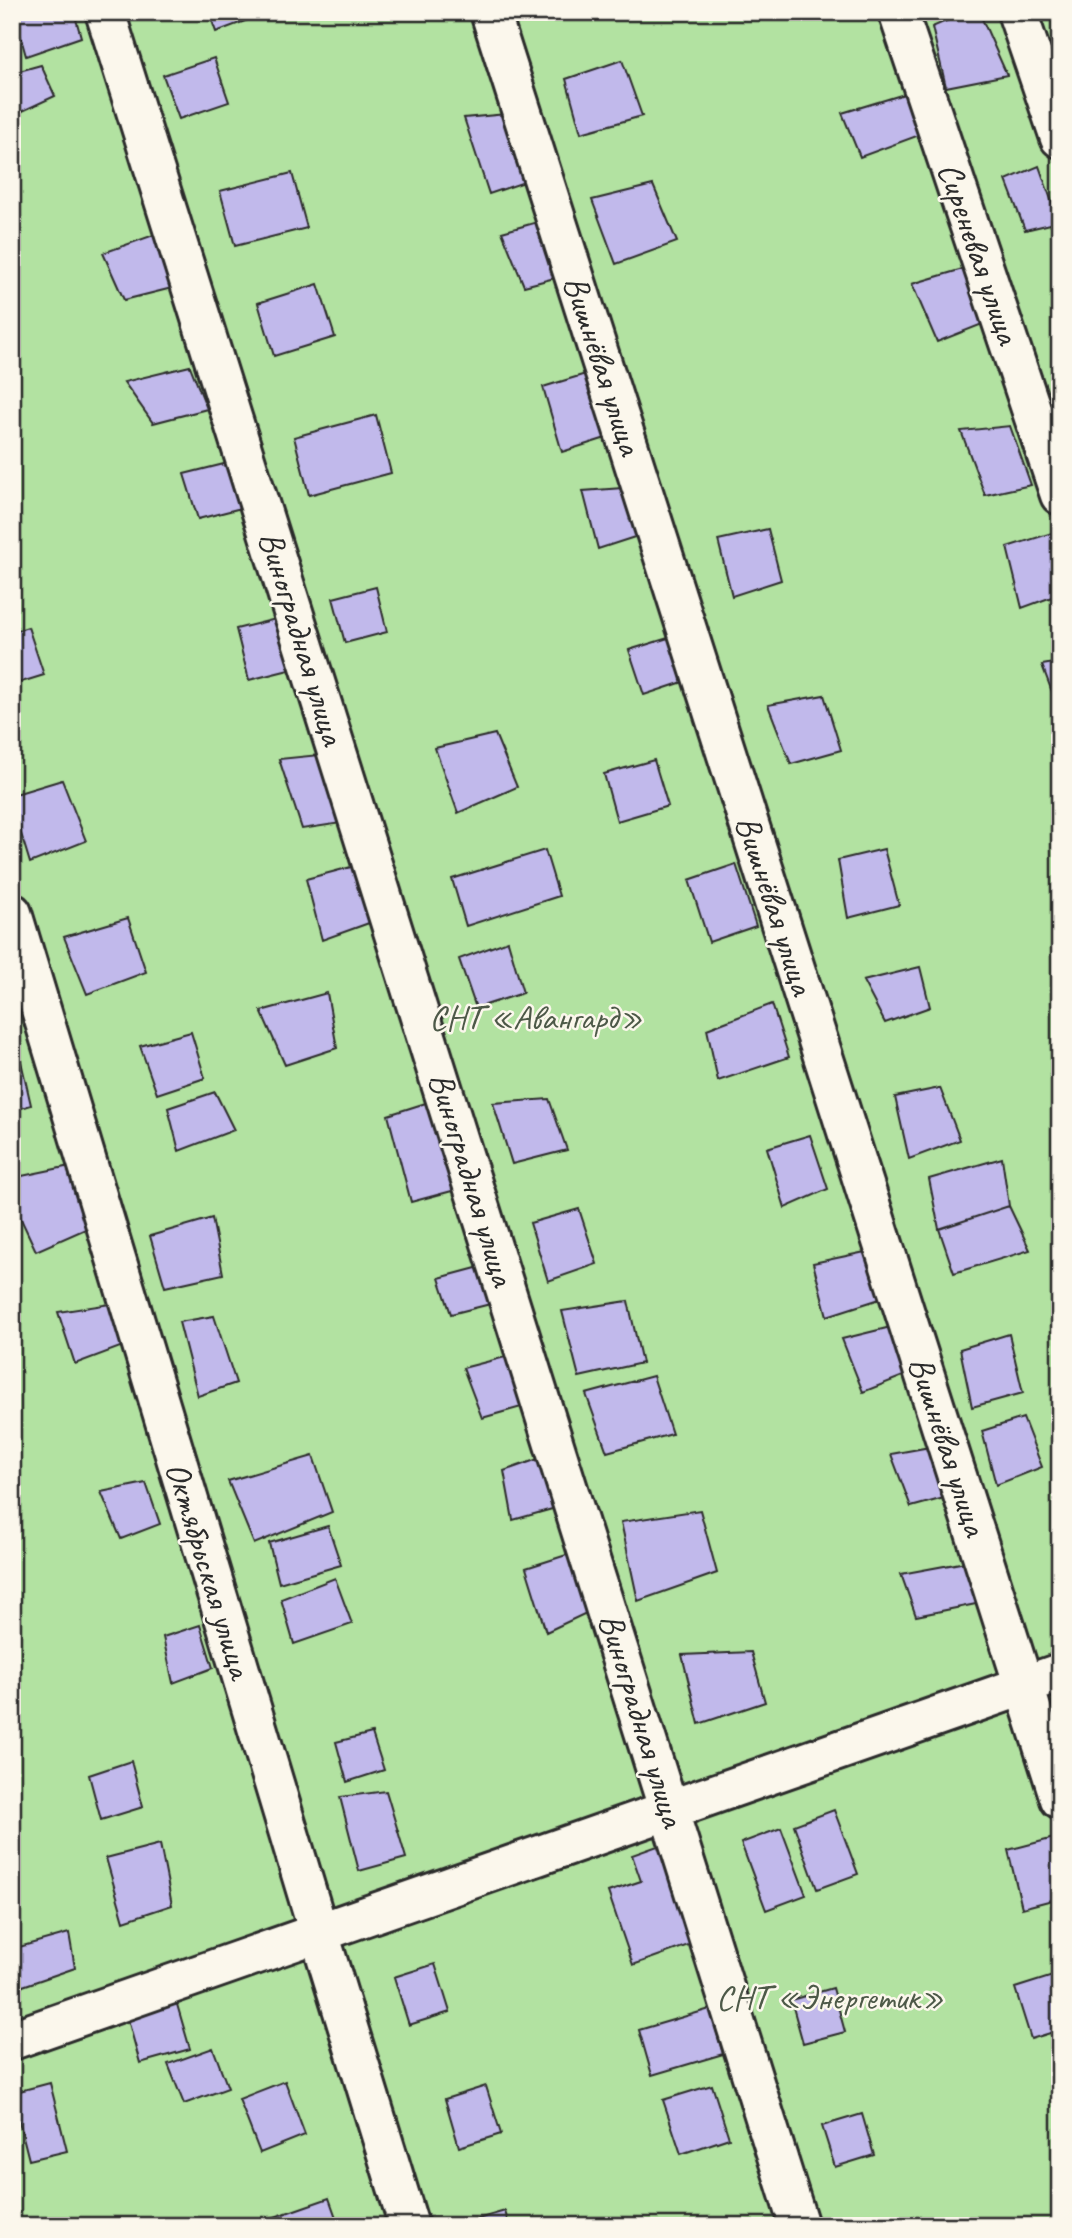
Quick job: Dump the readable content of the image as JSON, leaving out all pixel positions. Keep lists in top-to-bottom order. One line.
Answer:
{"streets":{"street":["Сиреневая улица","Вишнёвая улица","Виноградная улица","Октябрьская улица"]},"parks":["СНТ «Авангард»","СНТ «Энергетик»"]}
